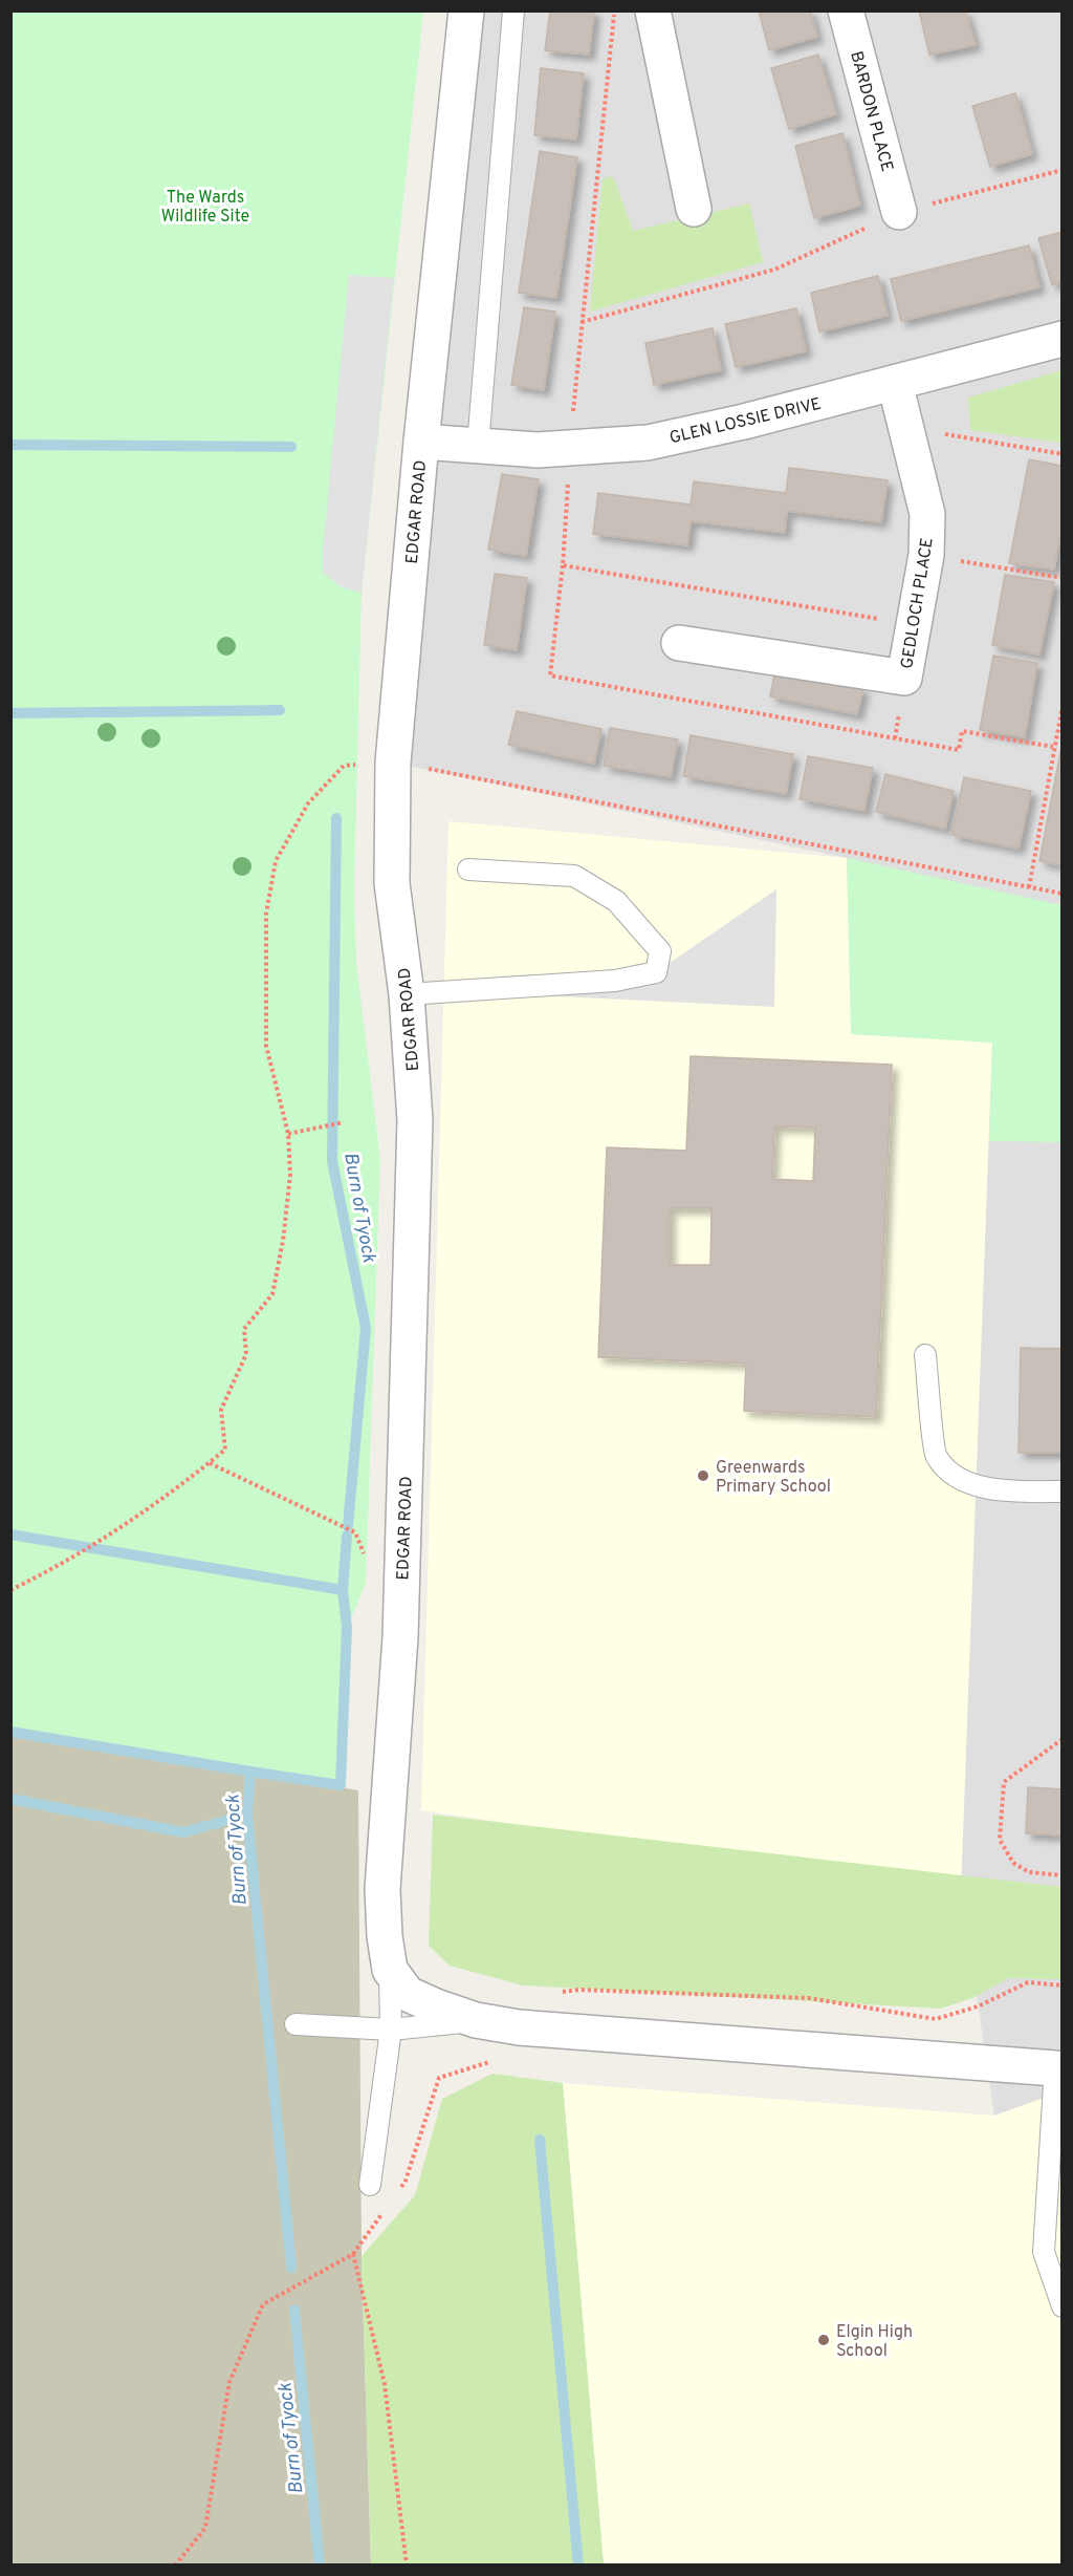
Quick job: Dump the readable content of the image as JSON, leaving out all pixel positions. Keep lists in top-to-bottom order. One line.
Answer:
{"streets":{"street":["BARDON PLACE","GLEN LOSSIE DRIVE","EDGAR ROAD","GEDLOCH PLACE"]},"crossings":[["GLEN LOSSIE DRIVE","EDGAR ROAD"],["GLEN LOSSIE DRIVE","GEDLOCH PLACE"]],"water":["Burn of Tyock"],"parks":["The Wards Wildlife Site"],"places":["Greenwards Primary School","Elgin High School"]}
